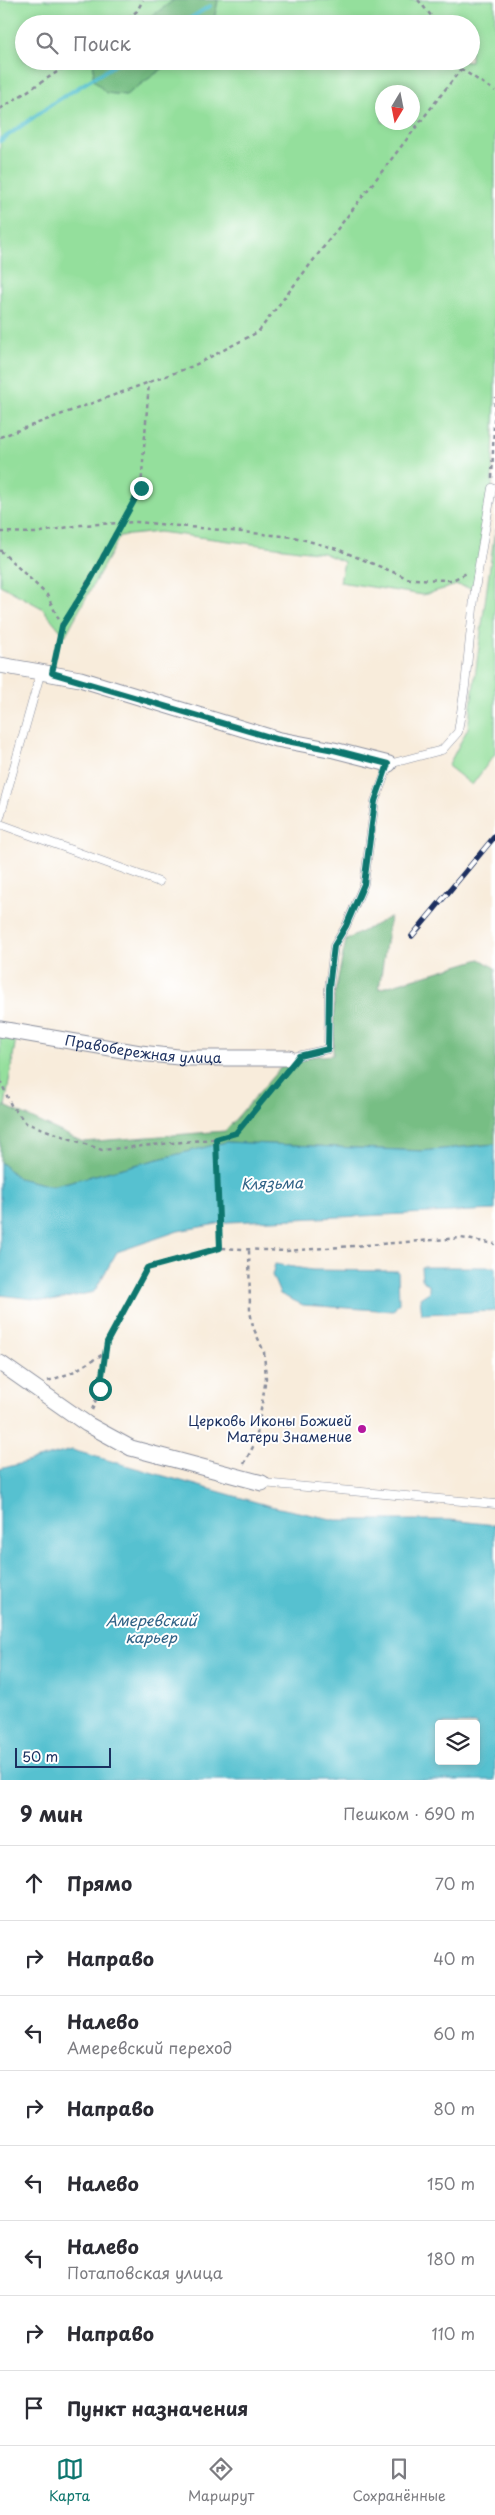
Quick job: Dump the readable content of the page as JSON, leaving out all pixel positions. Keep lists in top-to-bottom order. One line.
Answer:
{"streets":{"street":["Правобережная улица"]},"water":["Клязьма","Амеревский карьер"],"places":["Церковь Иконы Божией Матери Знамение"],"scale_bar":"50 m","north":"bottom","page":{"search":"Поиск","scale":"50 m","heading":["9 мин","Пешком · 690 m"],"list":[["Прямо","70 m"],["Направо","40 m"],["Налево","Амеревский переход","60 m"],["Направо","80 m"],["Налево","150 m"],["Налево","Потаповская улица","180 m"],["Направо","110 m"],"Пункт назначения"],"nav":["Карта","Маршрут","Сохранённые"]}}
